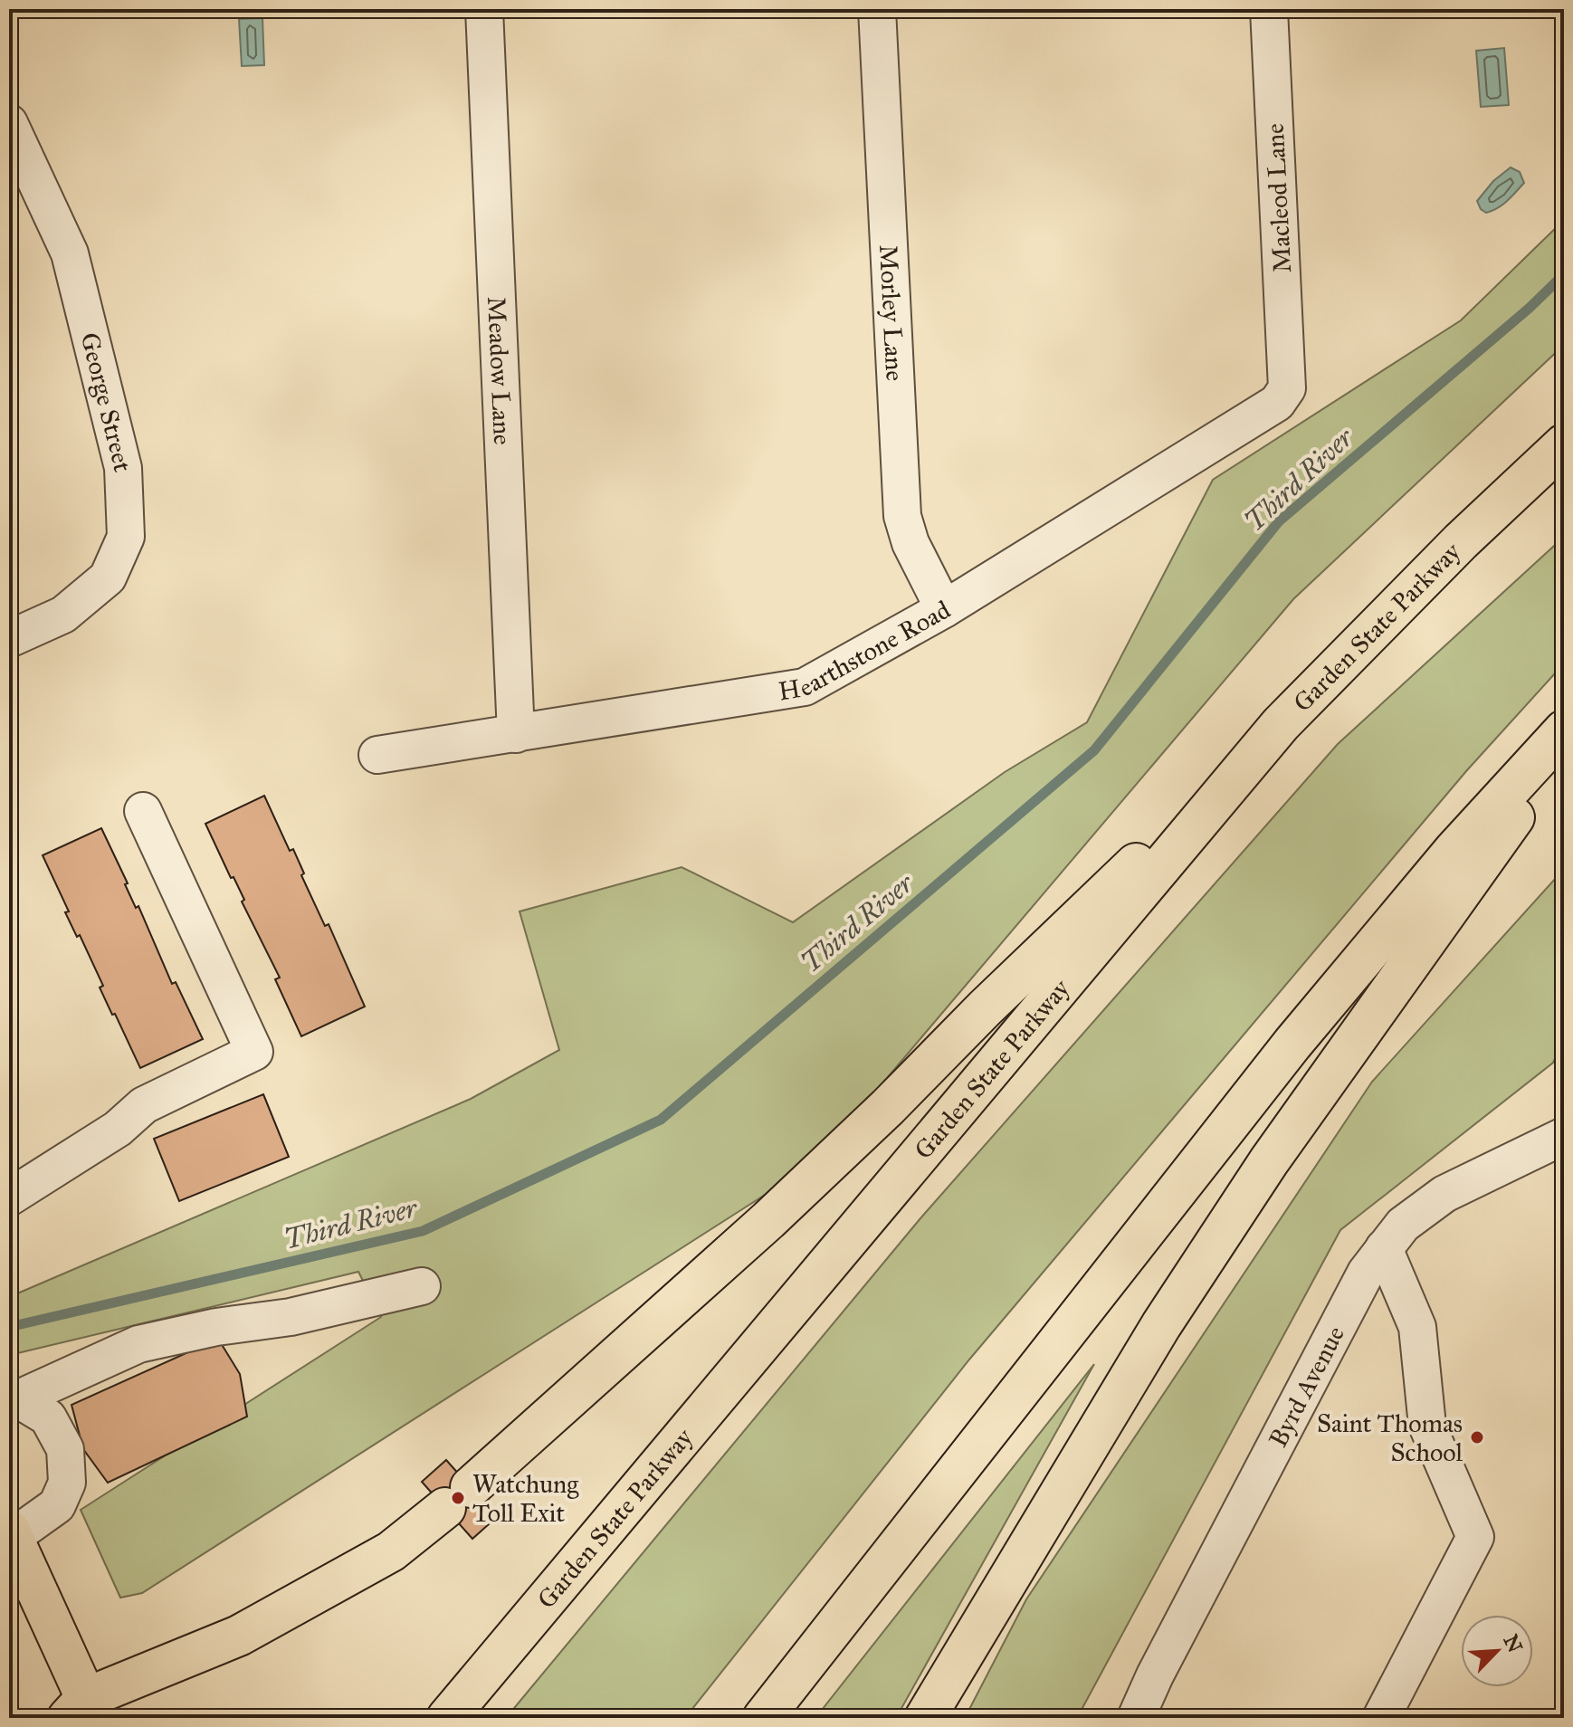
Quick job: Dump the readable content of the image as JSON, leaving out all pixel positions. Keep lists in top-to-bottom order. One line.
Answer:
{"streets":{"main road":["Garden State Parkway"],"street":["Macleod Lane","Morley Lane","Meadow Lane","George Street","Hearthstone Road","Byrd Avenue"]},"crossings":[["Macleod Lane","Hearthstone Road"],["Morley Lane","Hearthstone Road"],["Meadow Lane","Hearthstone Road"]],"water":["Third River"],"places":["Saint Thomas School","Watchung Toll Exit"],"north":"top right"}
